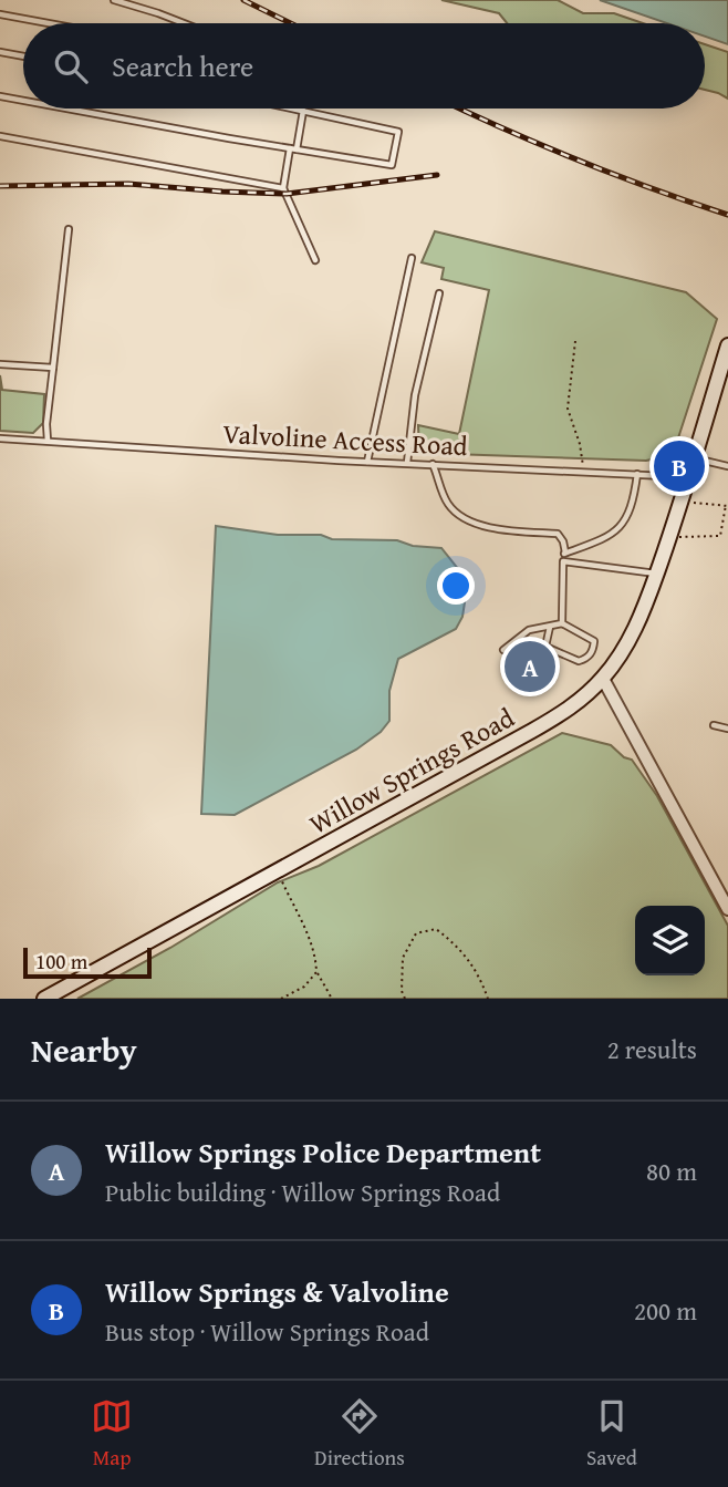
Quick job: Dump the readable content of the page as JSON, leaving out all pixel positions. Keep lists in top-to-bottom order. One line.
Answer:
{"streets":{"main road":["Willow Springs Road"],"lane":["Valvoline Access Road"]},"crossings":[["Valvoline Access Road","Willow Springs Road"]],"scale_bar":"100 m","page":{"search":"Search here","pins":["B","A"],"scale":"100 m","heading":["Nearby","2 results"],"list":[{"mark":"A","name":"Willow Springs Police Department","note":"Public building · Willow Springs Road","value":"80 m"},{"mark":"B","name":"Willow Springs & Valvoline","note":"Bus stop · Willow Springs Road","value":"200 m"}],"nav":["Map","Directions","Saved"]}}
